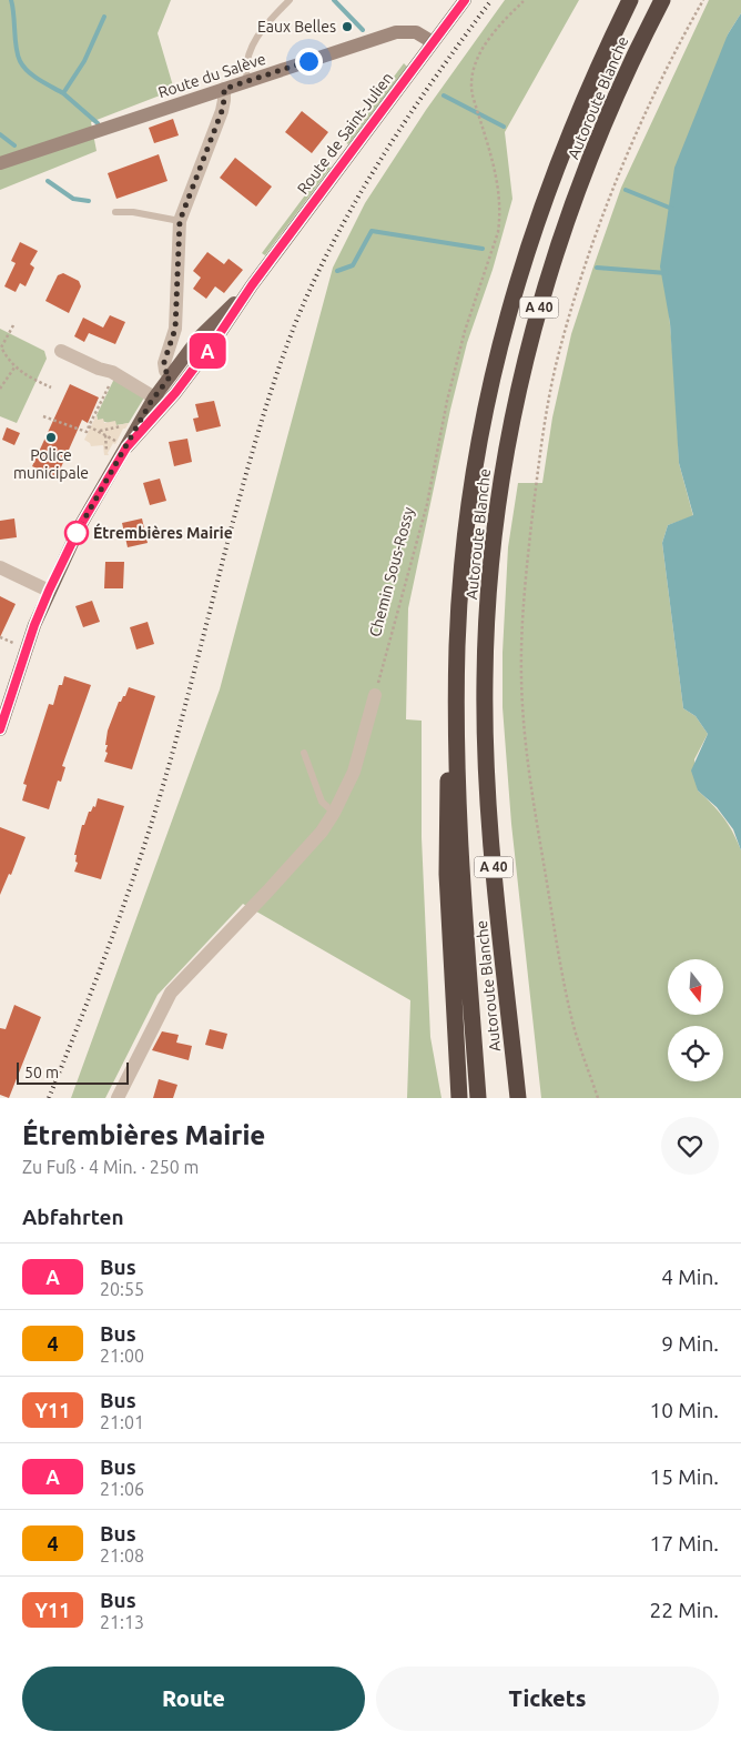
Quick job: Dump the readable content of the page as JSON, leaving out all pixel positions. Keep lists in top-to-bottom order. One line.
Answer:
{"streets":{"highway":["Autoroute Blanche","A 40"],"main road":["Route de Saint-Julien"],"street":["Route du Salève"],"path":["Chemin Sous-Rossy"]},"crossings":[["Route du Salève","Route de Saint-Julien"]],"places":["Eaux Belles","Police municipale","Étrembières Mairie"],"lines":["bus line A"],"scale_bar":"50 m","north":"bottom","page":{"on_map":"A","scale":"50 m","heading":[["Étrembières Mairie","Zu Fuß · 4 Min. · 250 m"],"Abfahrten"],"list":[{"mark":"A","name":"Bus","note":"20:55","value":"4 Min."},{"mark":"4","name":"Bus","note":"21:00","value":"9 Min."},{"mark":"Y11","name":"Bus","note":"21:01","value":"10 Min."},{"mark":"A","name":"Bus","note":"21:06","value":"15 Min."},{"mark":"4","name":"Bus","note":"21:08","value":"17 Min."},{"mark":"Y11","name":"Bus","note":"21:13","value":"22 Min."}],"buttons":["Route","Tickets"]}}
